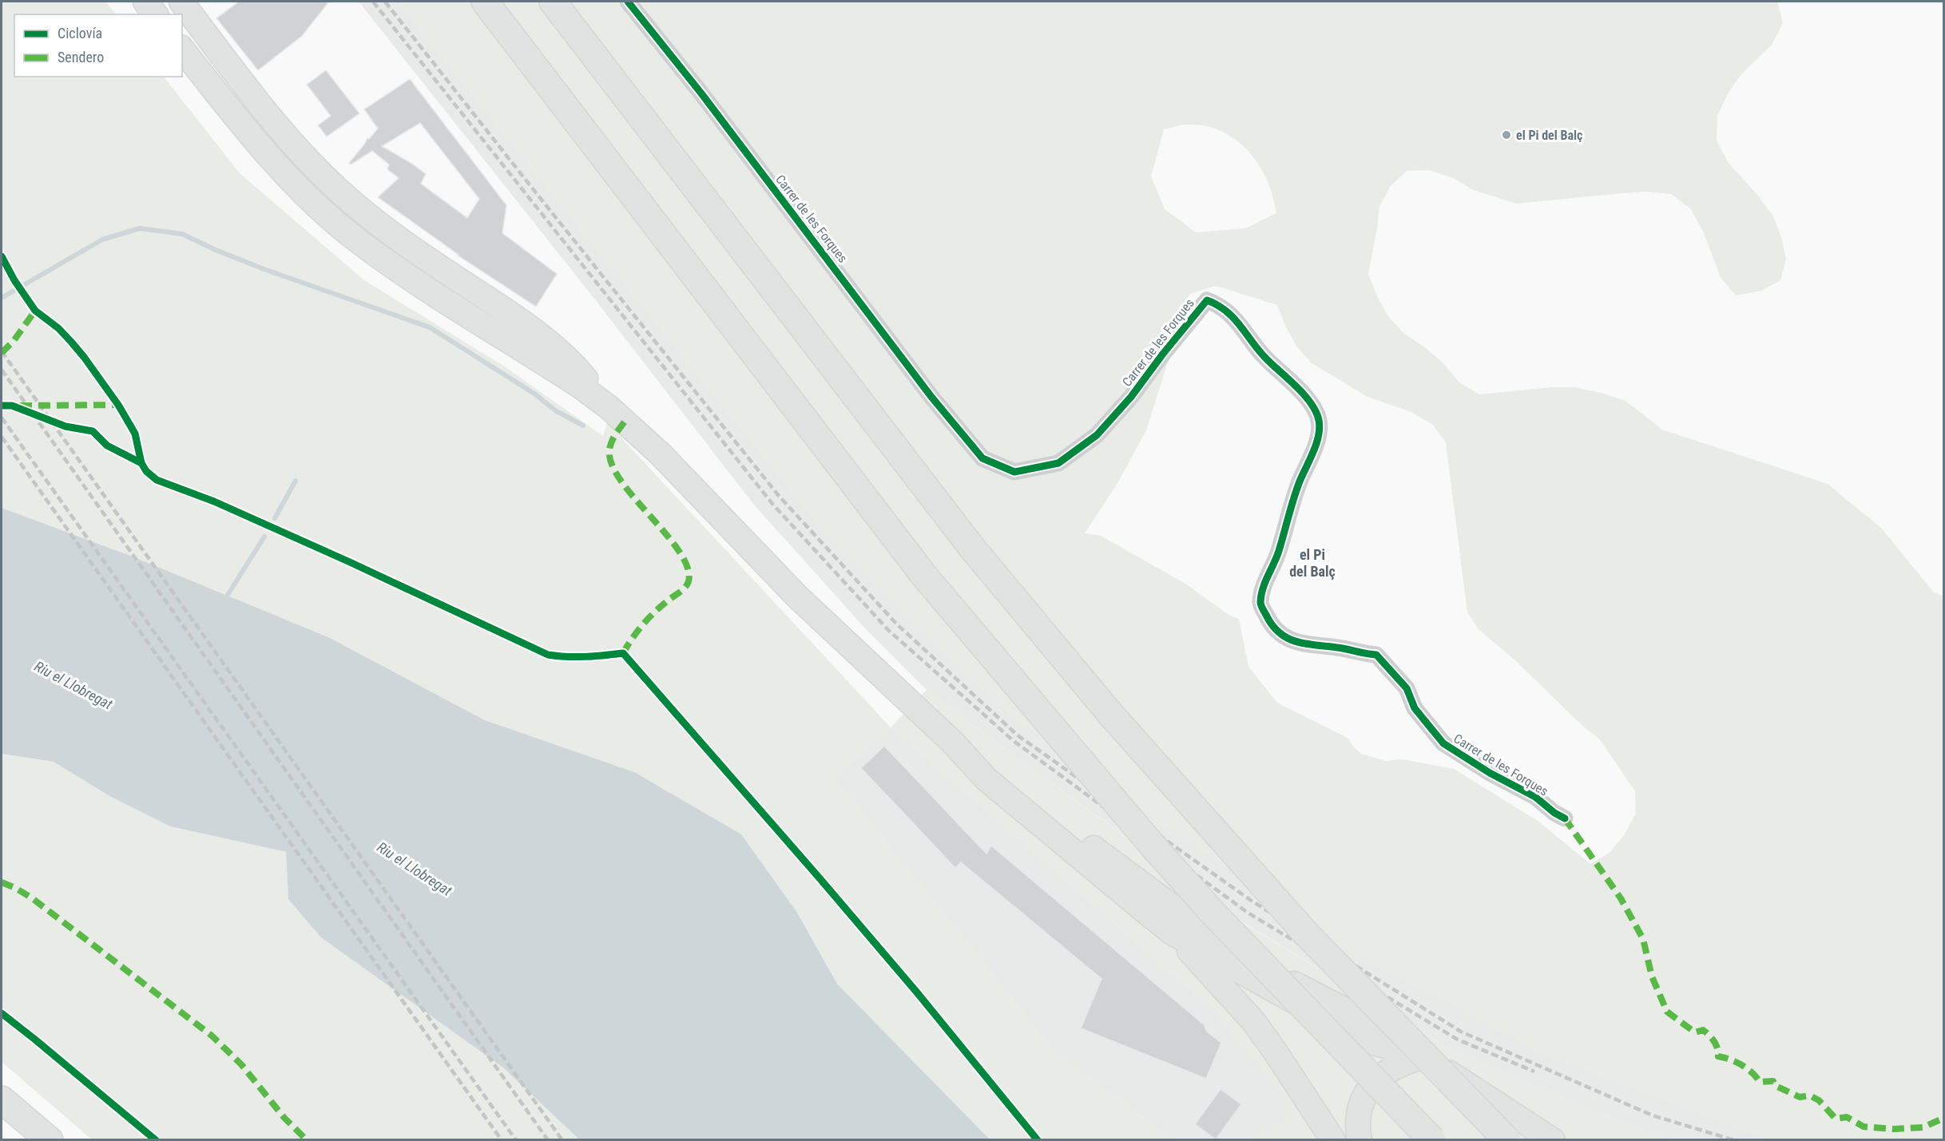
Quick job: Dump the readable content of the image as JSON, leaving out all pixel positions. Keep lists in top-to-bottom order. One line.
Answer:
{"streets":{"street":["Carrer de les Forques"]},"districts":["el Pi del Balç"],"water":["Riu el Llobregat"],"places":["el Pi del Balç"],"legend":["Ciclovía","Sendero"]}
